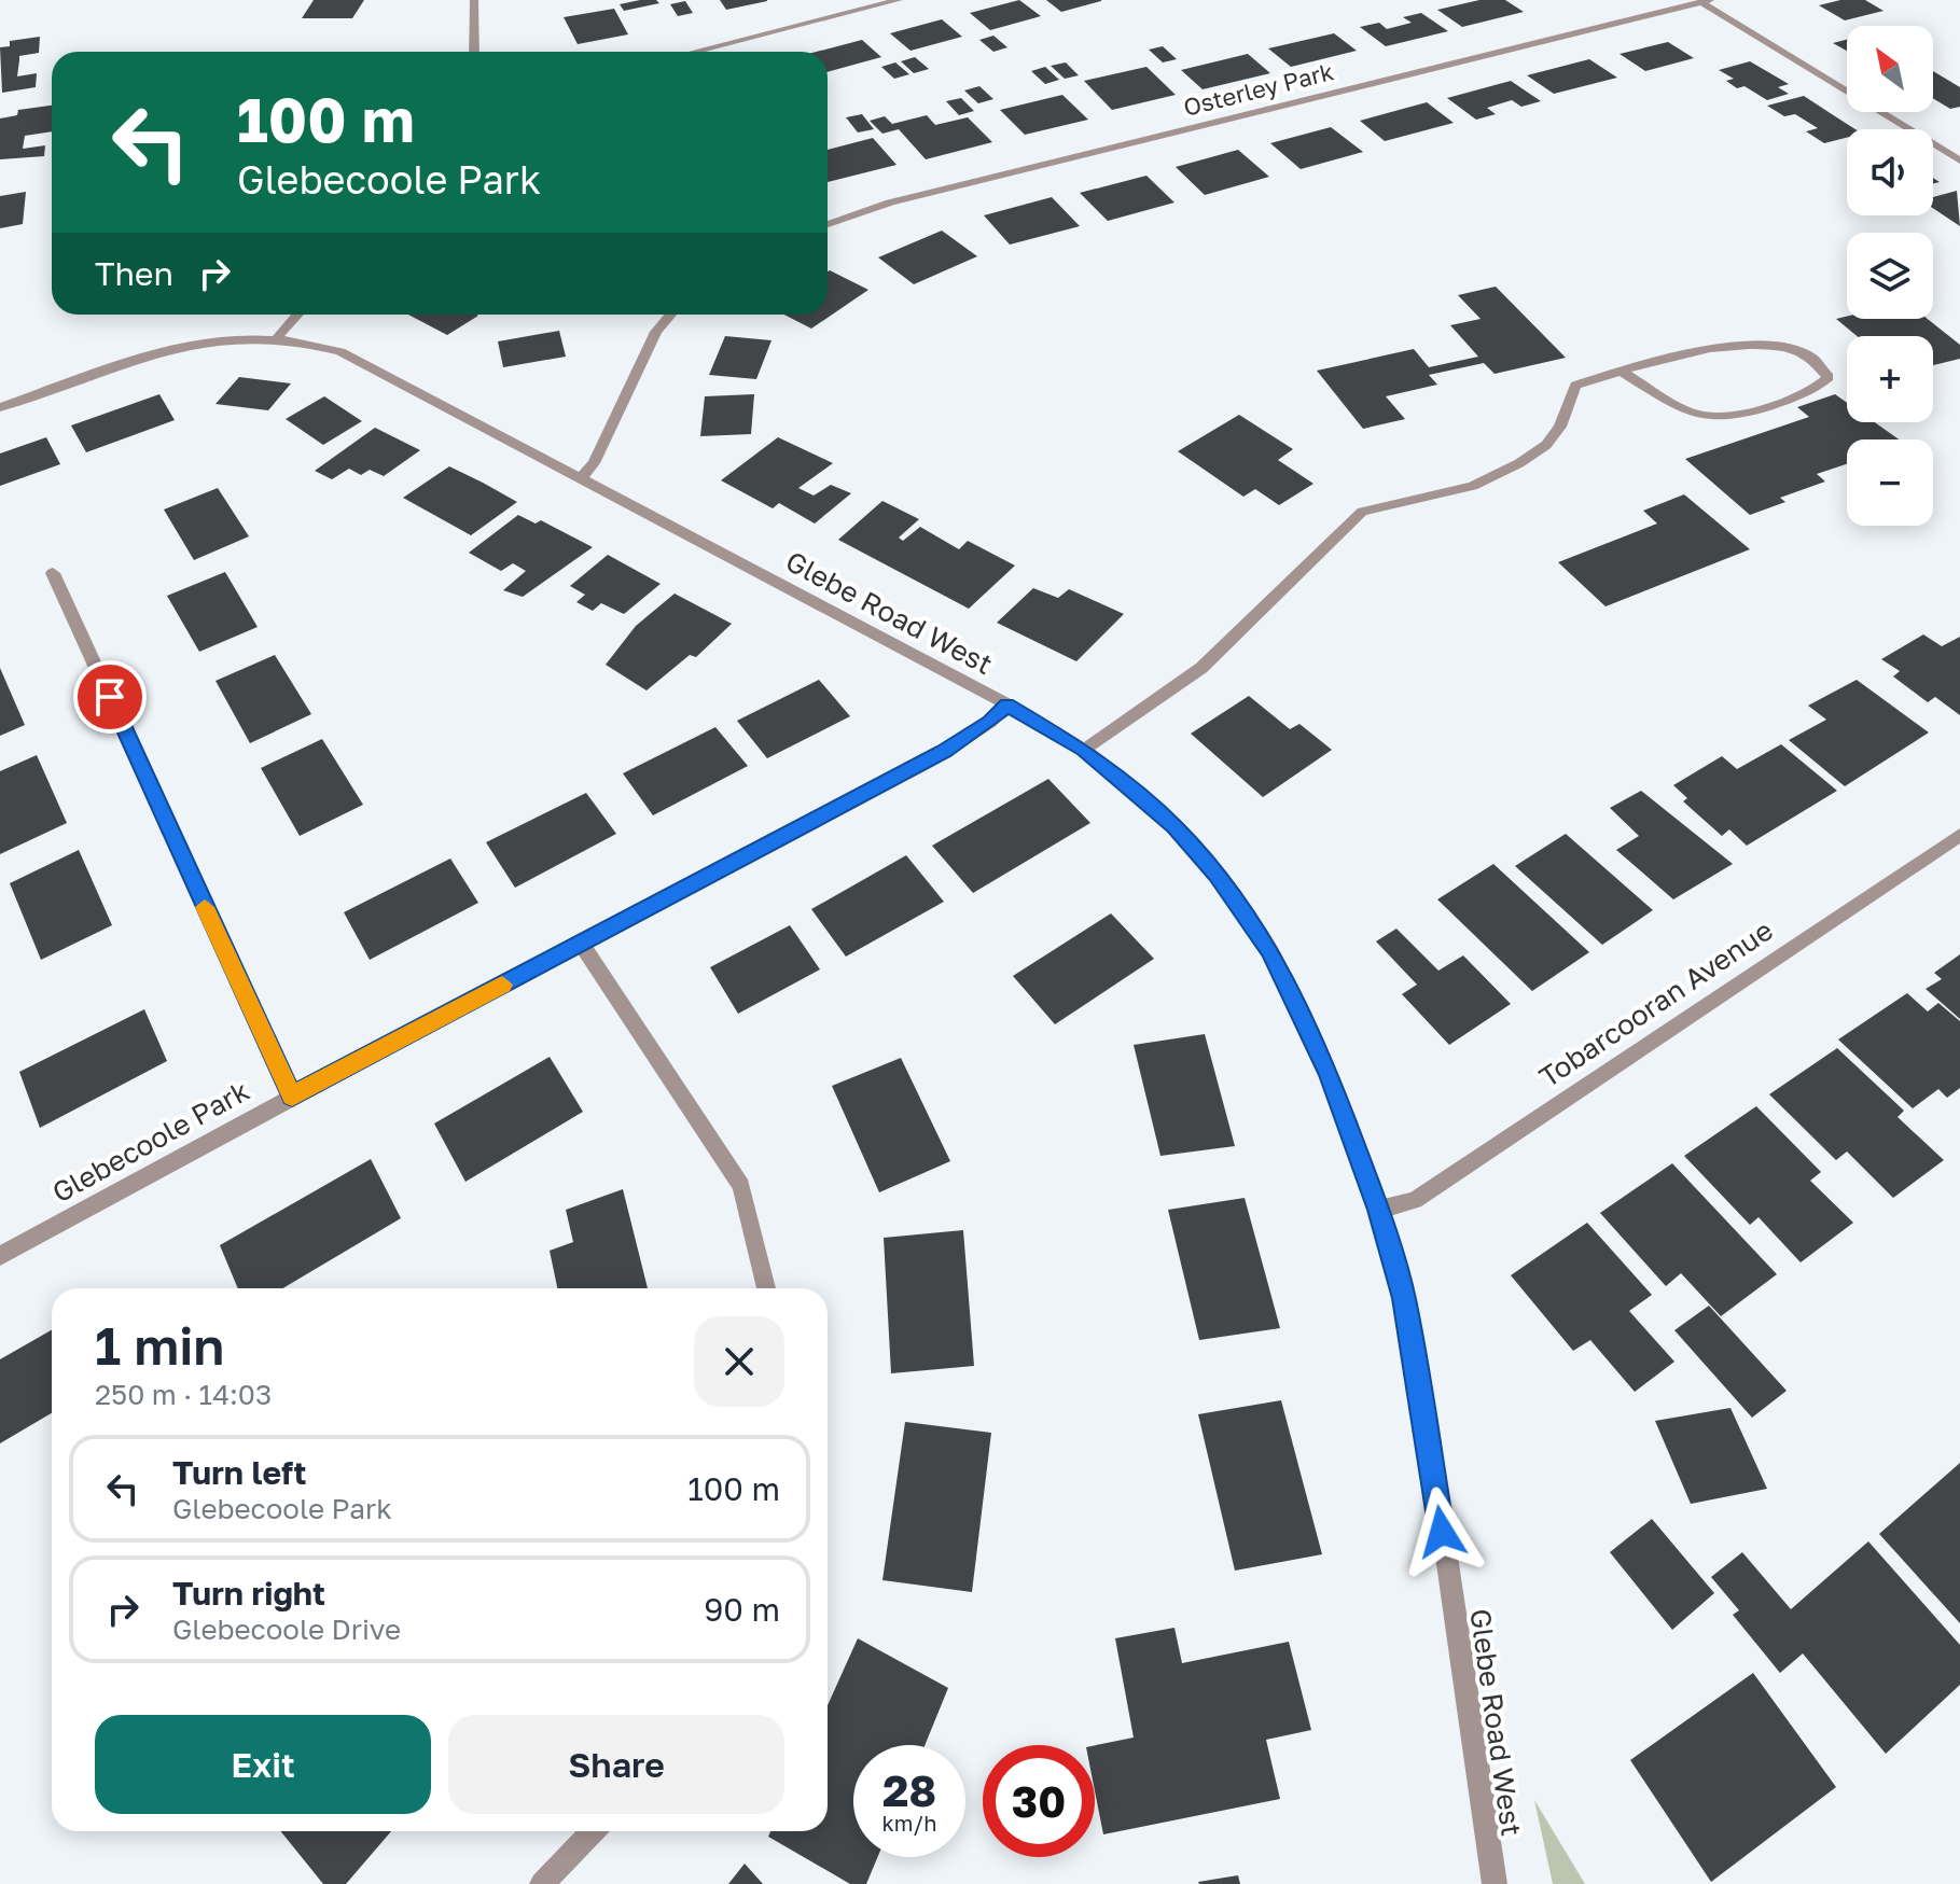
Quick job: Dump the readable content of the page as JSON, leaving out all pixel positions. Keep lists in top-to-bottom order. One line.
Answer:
{"streets":{"street":["Osterley Park","Glebe Road West","Tobarcooran Avenue","Glebecoole Park"]},"crossings":[["Glebe Road West","Tobarcooran Avenue"],["Glebe Road West","Glebecoole Park"]],"north":"top left","page":{"map_buttons":["+","−"],"turn":["100 m","Glebecoole Park"],"then":"Then","heading":["1 min","250 m · 14:03"],"list":[{"name":"Turn left","note":"Glebecoole Park","value":"100 m"},{"name":"Turn right","note":"Glebecoole Drive","value":"90 m"}],"buttons":["Exit","Share"],"speed":"28 km/h","limit":"30"}}
